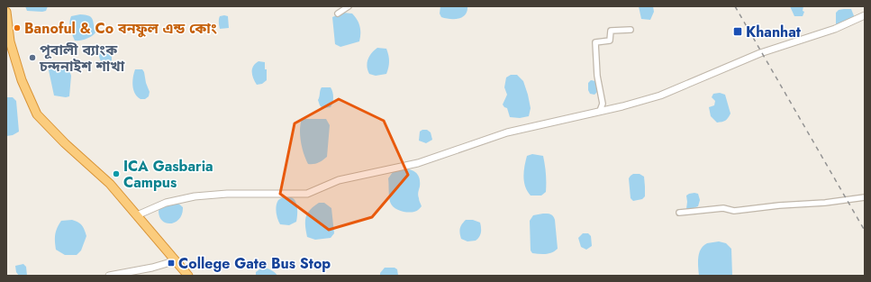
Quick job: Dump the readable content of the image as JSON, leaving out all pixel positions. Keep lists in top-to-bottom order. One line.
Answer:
{"places":{"other":["Banoful & Co বনফুল এন্ড কোং","পূবালী ব্যাংক চন্দনাইশ শাখা","ICA Gasbaria Campus"],"transit":["Khanhat","College Gate Bus Stop"]}}
